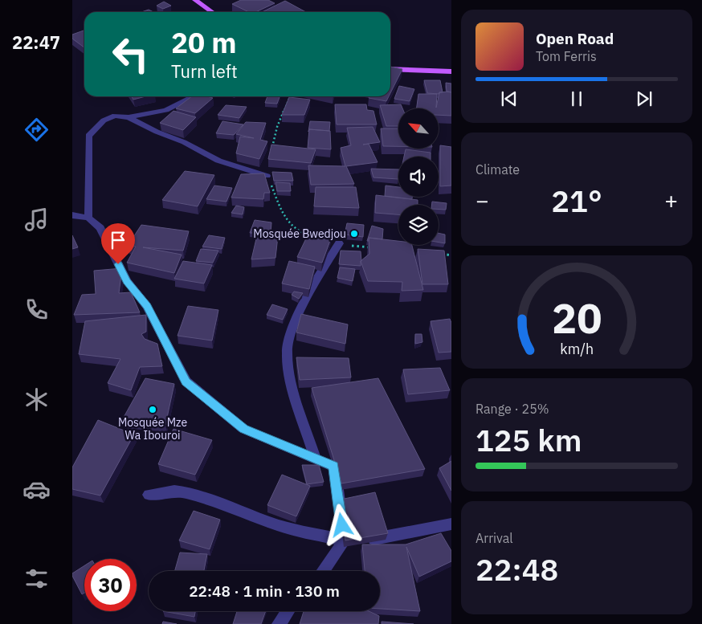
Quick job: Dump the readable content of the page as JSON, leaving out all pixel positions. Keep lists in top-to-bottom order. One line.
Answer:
{"places":["Mosquée Bwedjou","Mosquée Mze Wa Ibouroi"],"north":"top left","page":{"tabs":"22:47","turn":["20 m","Turn left"],"song":["Open Road","Tom Ferris"],"tile":["Climate",["Range · 25%","125 km"],["Arrival","22:48"]],"heat":["−","21°","+"],"limit":"30","trip":"22:48 · 1 min · 130 m","gauge":["20","km/h"]}}
